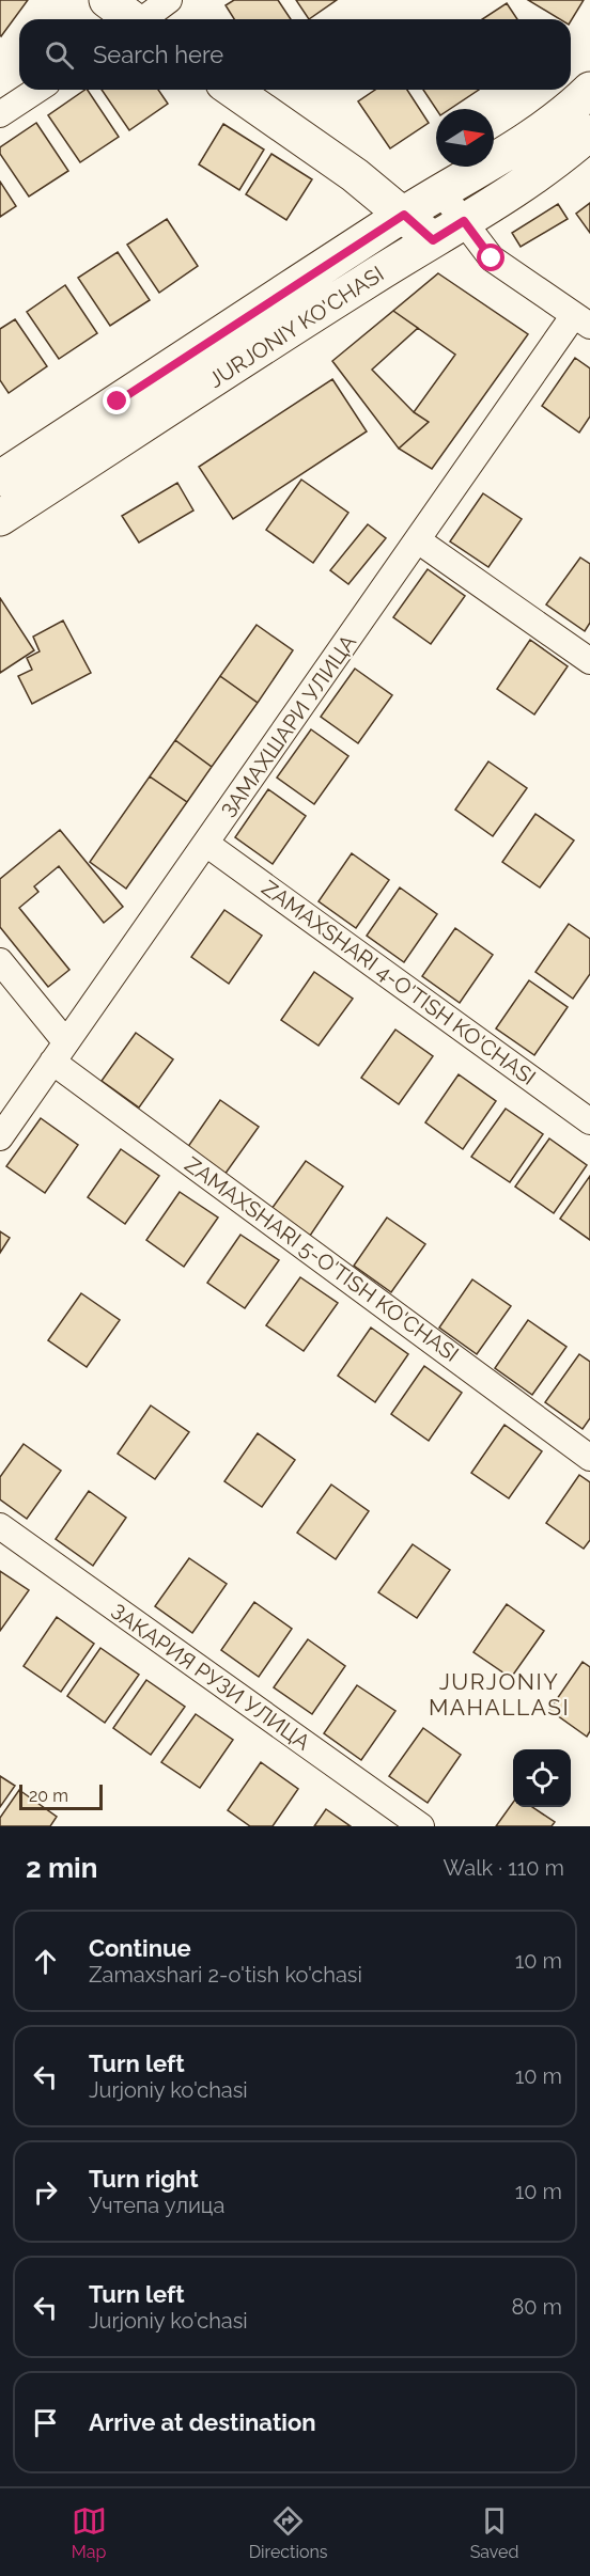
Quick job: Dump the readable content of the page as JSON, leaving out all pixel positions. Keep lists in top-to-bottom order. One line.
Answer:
{"streets":{"main road":["JURJONIY KO'CHASI"],"street":["ЗАМАХШАРИ УЛИЦА","ZAMAXSHARI 4-O'TISH KO'CHASI","ZAMAXSHARI 5-O'TISH KO'CHASI","ЗАКАРИЯ РУЗИ УЛИЦА"]},"crossings":[["ЗАМАХШАРИ УЛИЦА","ZAMAXSHARI 4-O'TISH KO'CHASI"],["ЗАМАХШАРИ УЛИЦА","ZAMAXSHARI 5-O'TISH KO'CHASI"]],"districts":["JURJONIY MAHALLASI"],"scale_bar":"20 m","north":"right","page":{"search":"Search here","scale":"20 m","heading":["2 min","Walk · 110 m"],"list":[["Continue","Zamaxshari 2-o'tish ko'chasi","10 m"],["Turn left","Jurjoniy ko'chasi","10 m"],["Turn right","Учтепа улица","10 m"],["Turn left","Jurjoniy ko'chasi","80 m"],"Arrive at destination"],"nav":["Map","Directions","Saved"]}}
